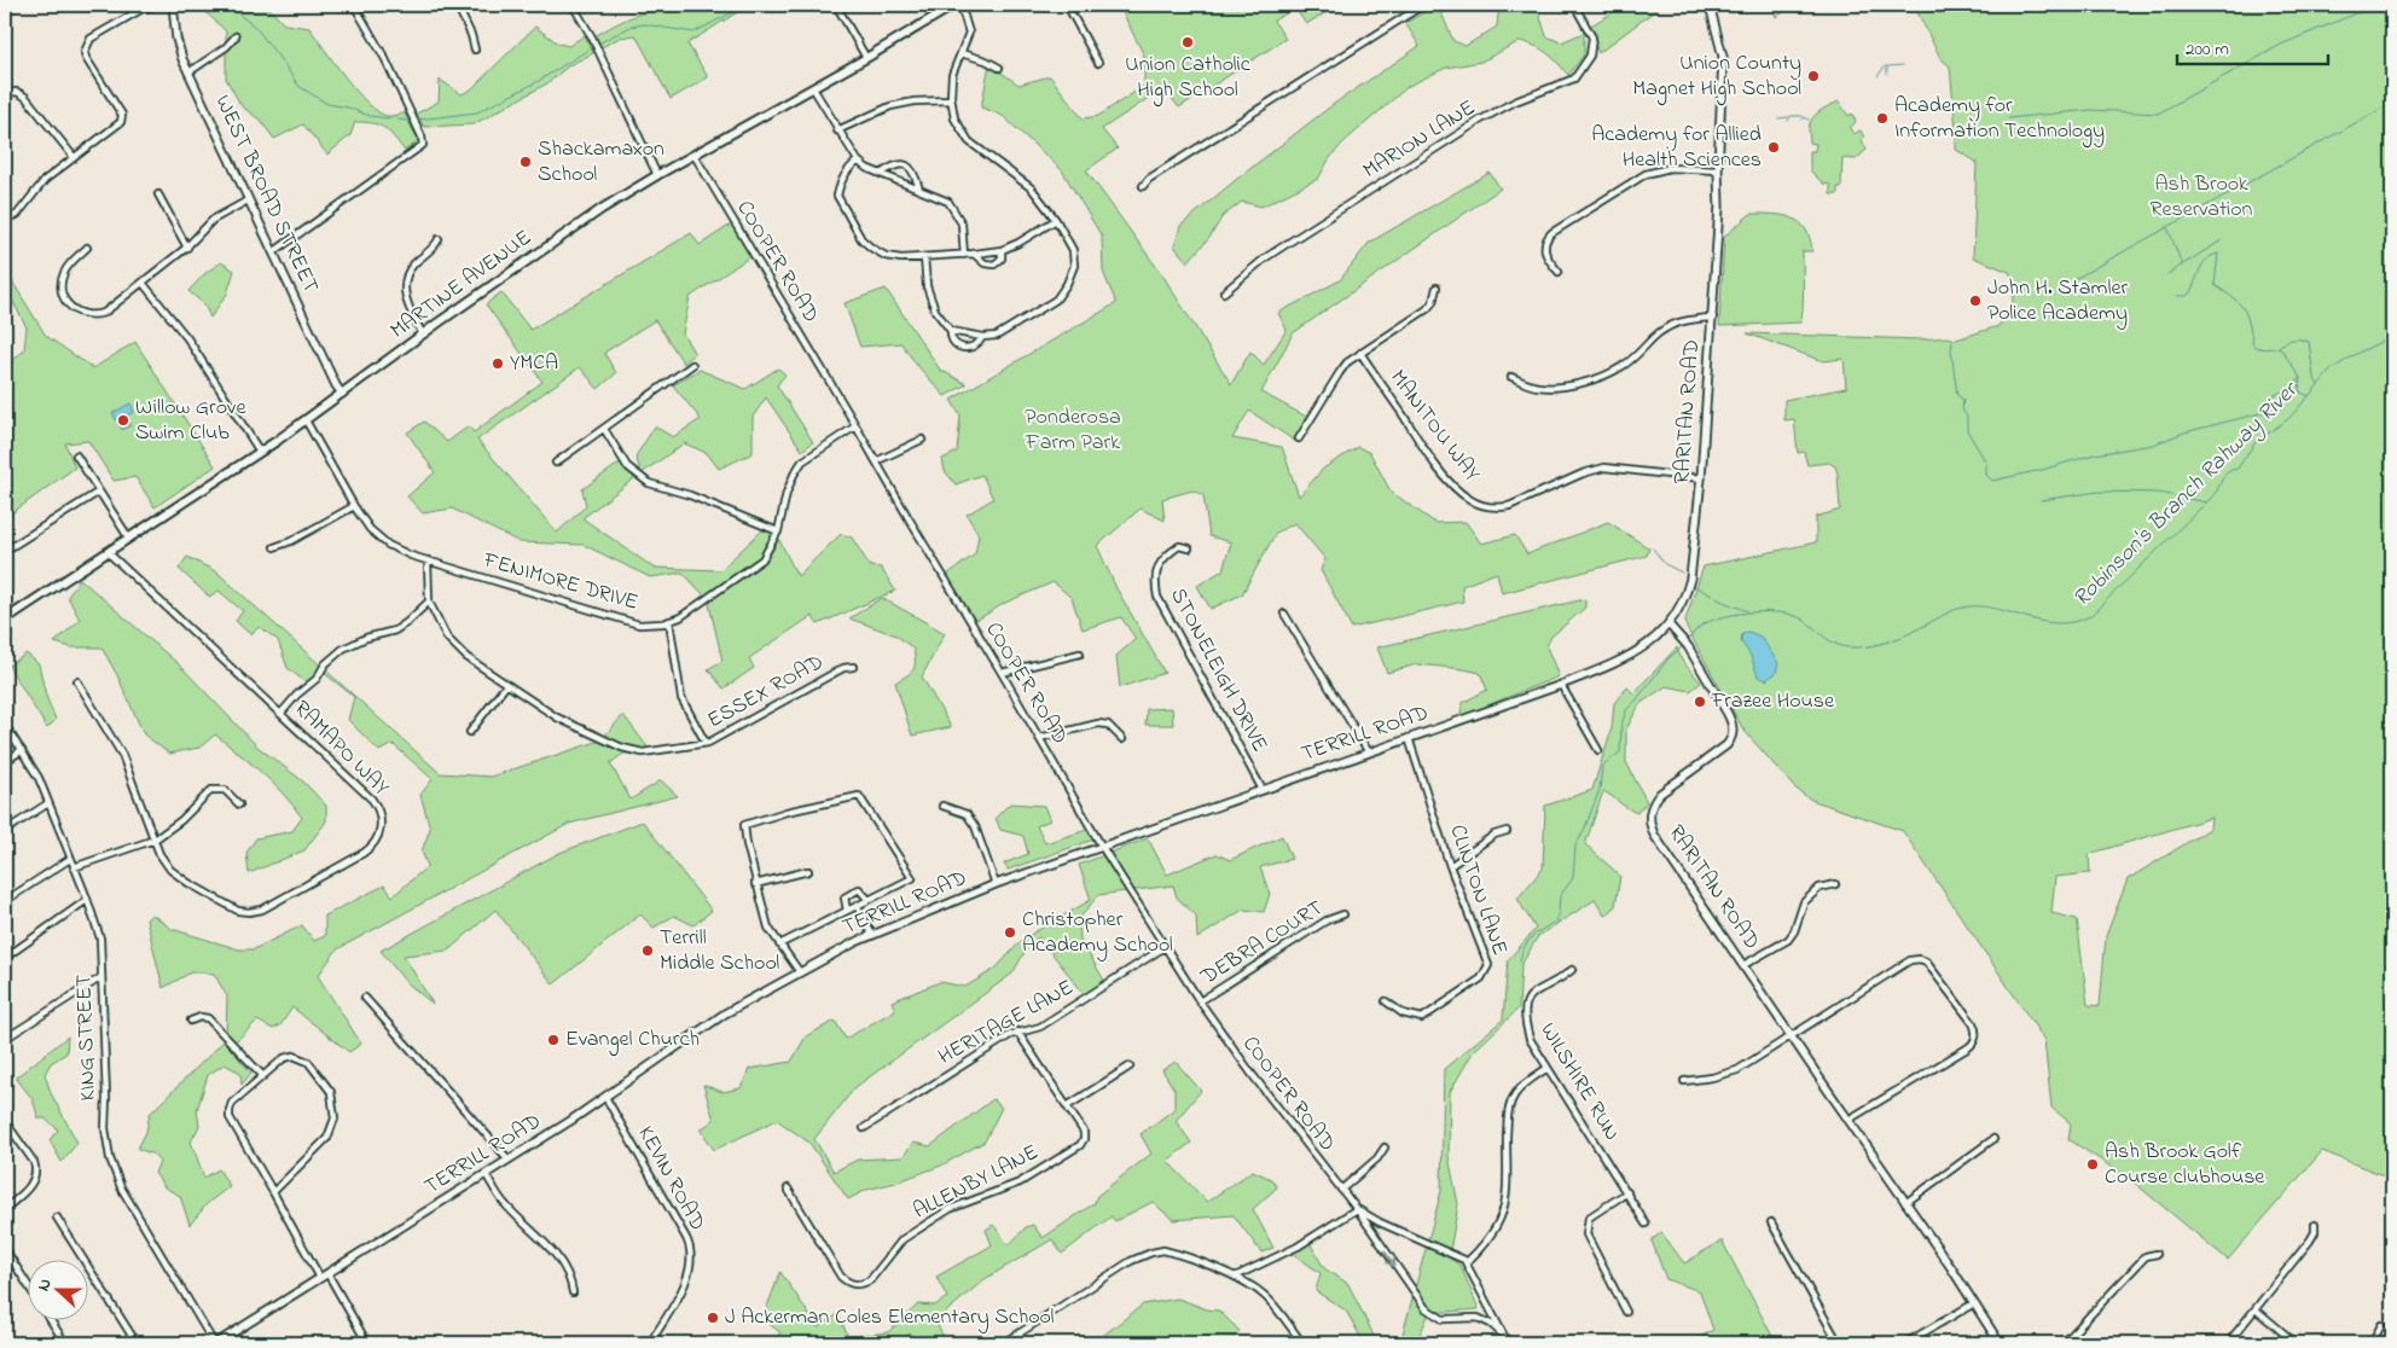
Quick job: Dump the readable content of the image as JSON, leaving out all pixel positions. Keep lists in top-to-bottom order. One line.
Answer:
{"streets":{"main road":["MARTINE AVENUE"],"street":["MARION LANE","WEST BROAD STREET","COOPER ROAD","RARITAN ROAD","MANITOU WAY","FENIMORE DRIVE","STONELEIGH DRIVE","ESSEX ROAD","TERRILL ROAD","RAMAPO WAY","CLINTON LANE","DEBRA COURT","HERITAGE LANE","KING STREET","WILSHIRE RUN","KEVIN ROAD","ALLENBY LANE"]},"crossings":[["WEST BROAD STREET","MARTINE AVENUE"],["COOPER ROAD","MARTINE AVENUE"],["COOPER ROAD","FENIMORE DRIVE"],["COOPER ROAD","TERRILL ROAD"],["COOPER ROAD","DEBRA COURT"],["COOPER ROAD","HERITAGE LANE"],["MARTINE AVENUE","FENIMORE DRIVE"],["MARTINE AVENUE","RAMAPO WAY"],["RARITAN ROAD","MANITOU WAY"],["RARITAN ROAD","TERRILL ROAD"],["FENIMORE DRIVE","ESSEX ROAD"],["STONELEIGH DRIVE","TERRILL ROAD"],["TERRILL ROAD","CLINTON LANE"],["TERRILL ROAD","KING STREET"],["TERRILL ROAD","KEVIN ROAD"],["HERITAGE LANE","ALLENBY LANE"]],"water":["Robinson's Branch Rahway River"],"parks":["Ash Brook Reservation","Ponderosa Farm Park"],"places":["Union Catholic High School","Union County Magnet High School","Academy for Information Technology","Academy for Allied Health Sciences","Shackamaxon School","John H. Stamler Police Academy","YMCA","Willow Grove Swim Club","Frazee House","Christopher Academy School","Terrill Middle School","Evangel Church","Ash Brook Golf Course clubhouse","J Ackerman Coles Elementary School"],"scale_bar":"200 m","north":"left"}
